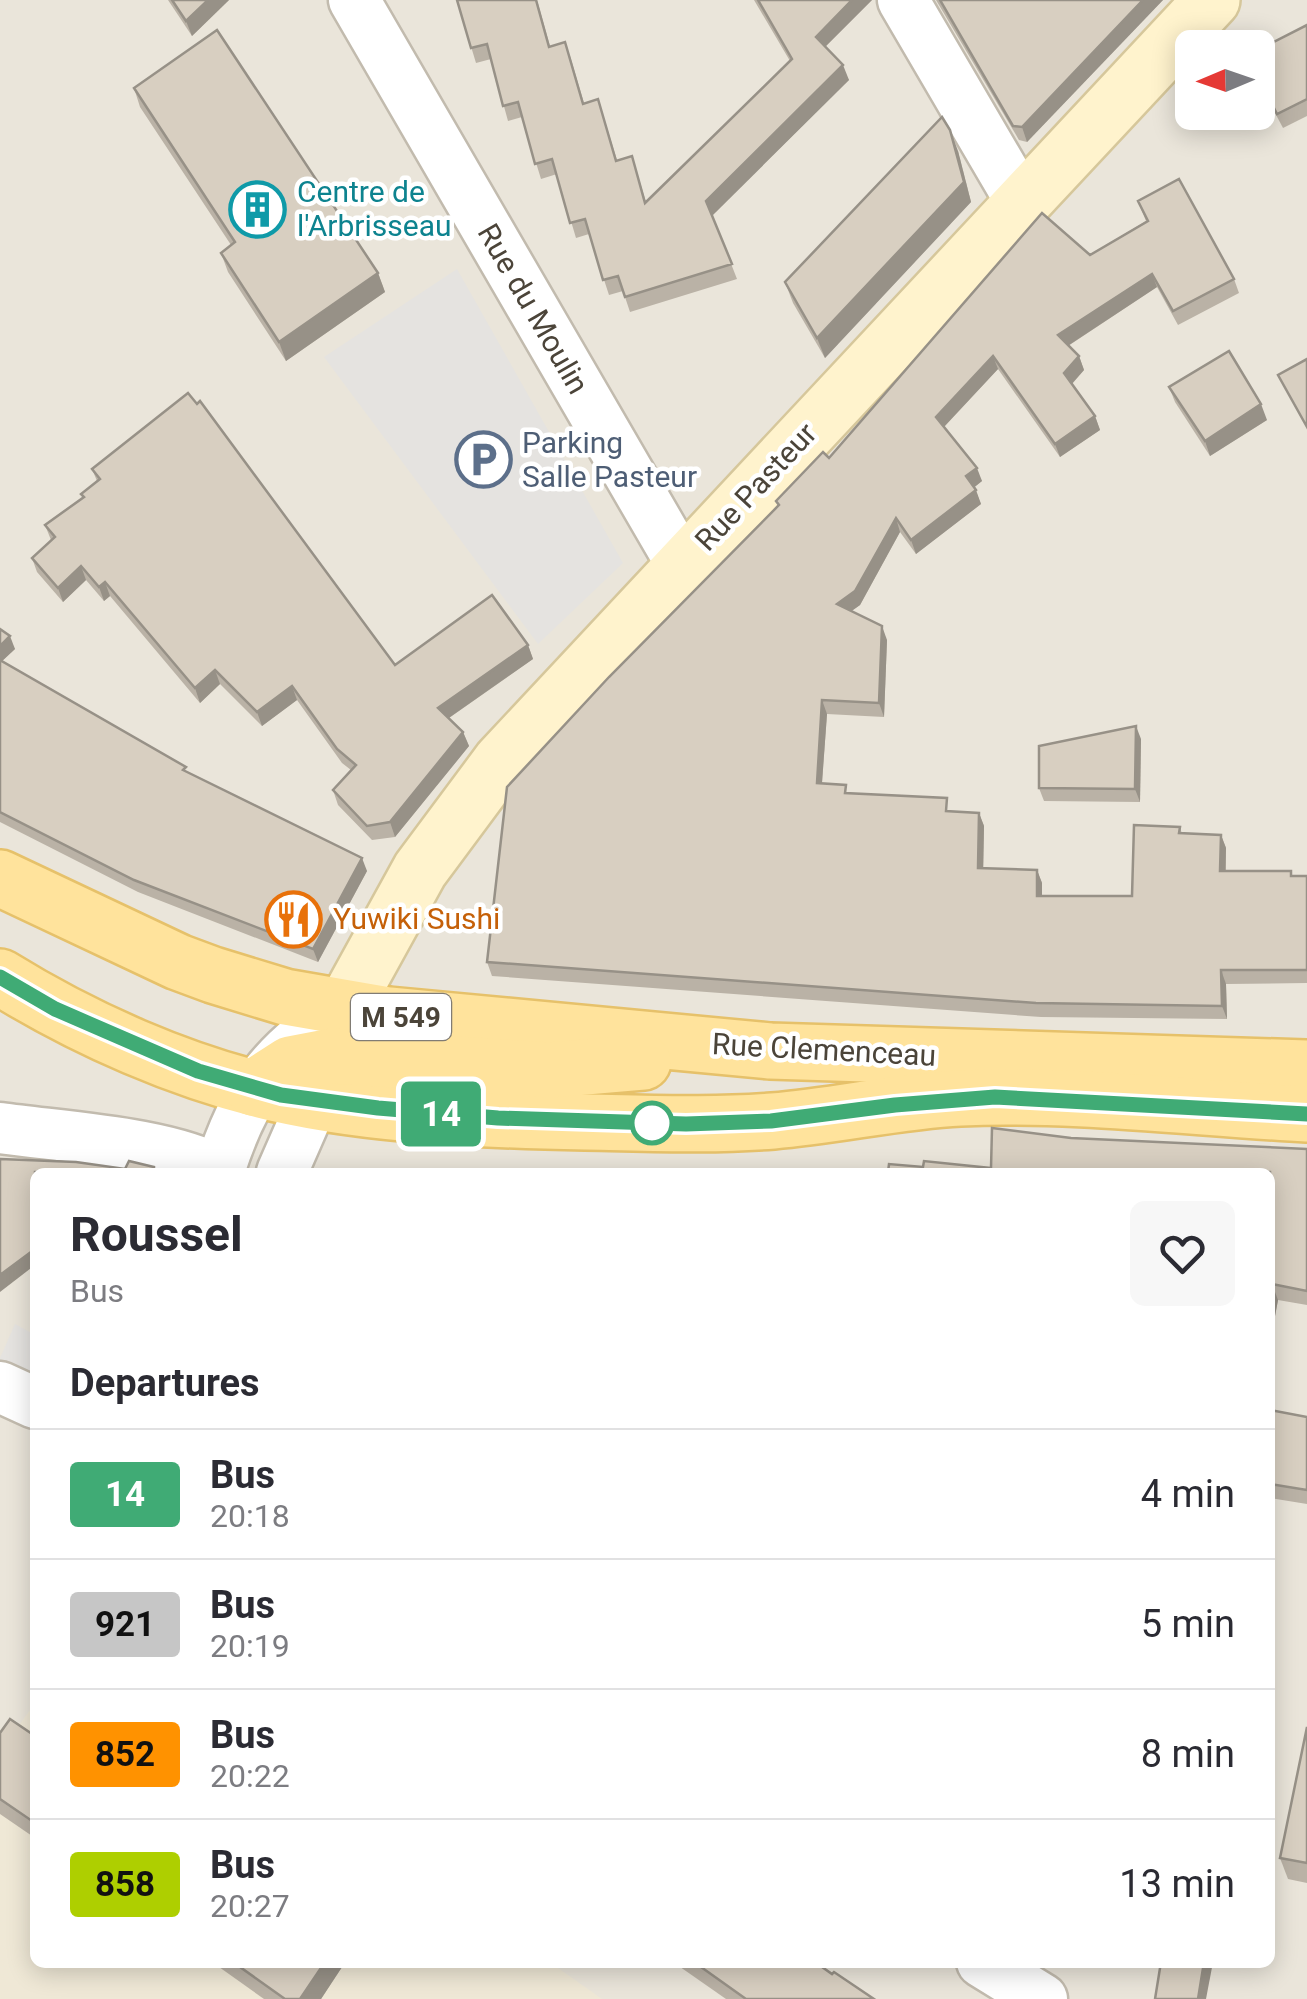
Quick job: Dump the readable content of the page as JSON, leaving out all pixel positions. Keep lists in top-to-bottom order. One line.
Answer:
{"streets":{"main road":["M 549","Rue Clemenceau"],"street":["Rue du Moulin","Rue Pasteur"]},"crossings":[["Rue du Moulin","Rue Pasteur"],["Rue Pasteur","Rue Clemenceau"]],"places":{"building":["Centre de l'Arbrisseau"],"parking":["Parking Salle Pasteur"],"restaurant":["Yuwiki Sushi"]},"lines":["bus line 14"],"north":"left","page":{"on_map":"14","heading":[["Roussel","Bus"],"Departures"],"list":[{"mark":"14","name":"Bus","note":"20:18","value":"4 min"},{"mark":"921","name":"Bus","note":"20:19","value":"5 min"},{"mark":"852","name":"Bus","note":"20:22","value":"8 min"},{"mark":"858","name":"Bus","note":"20:27","value":"13 min"}]}}
